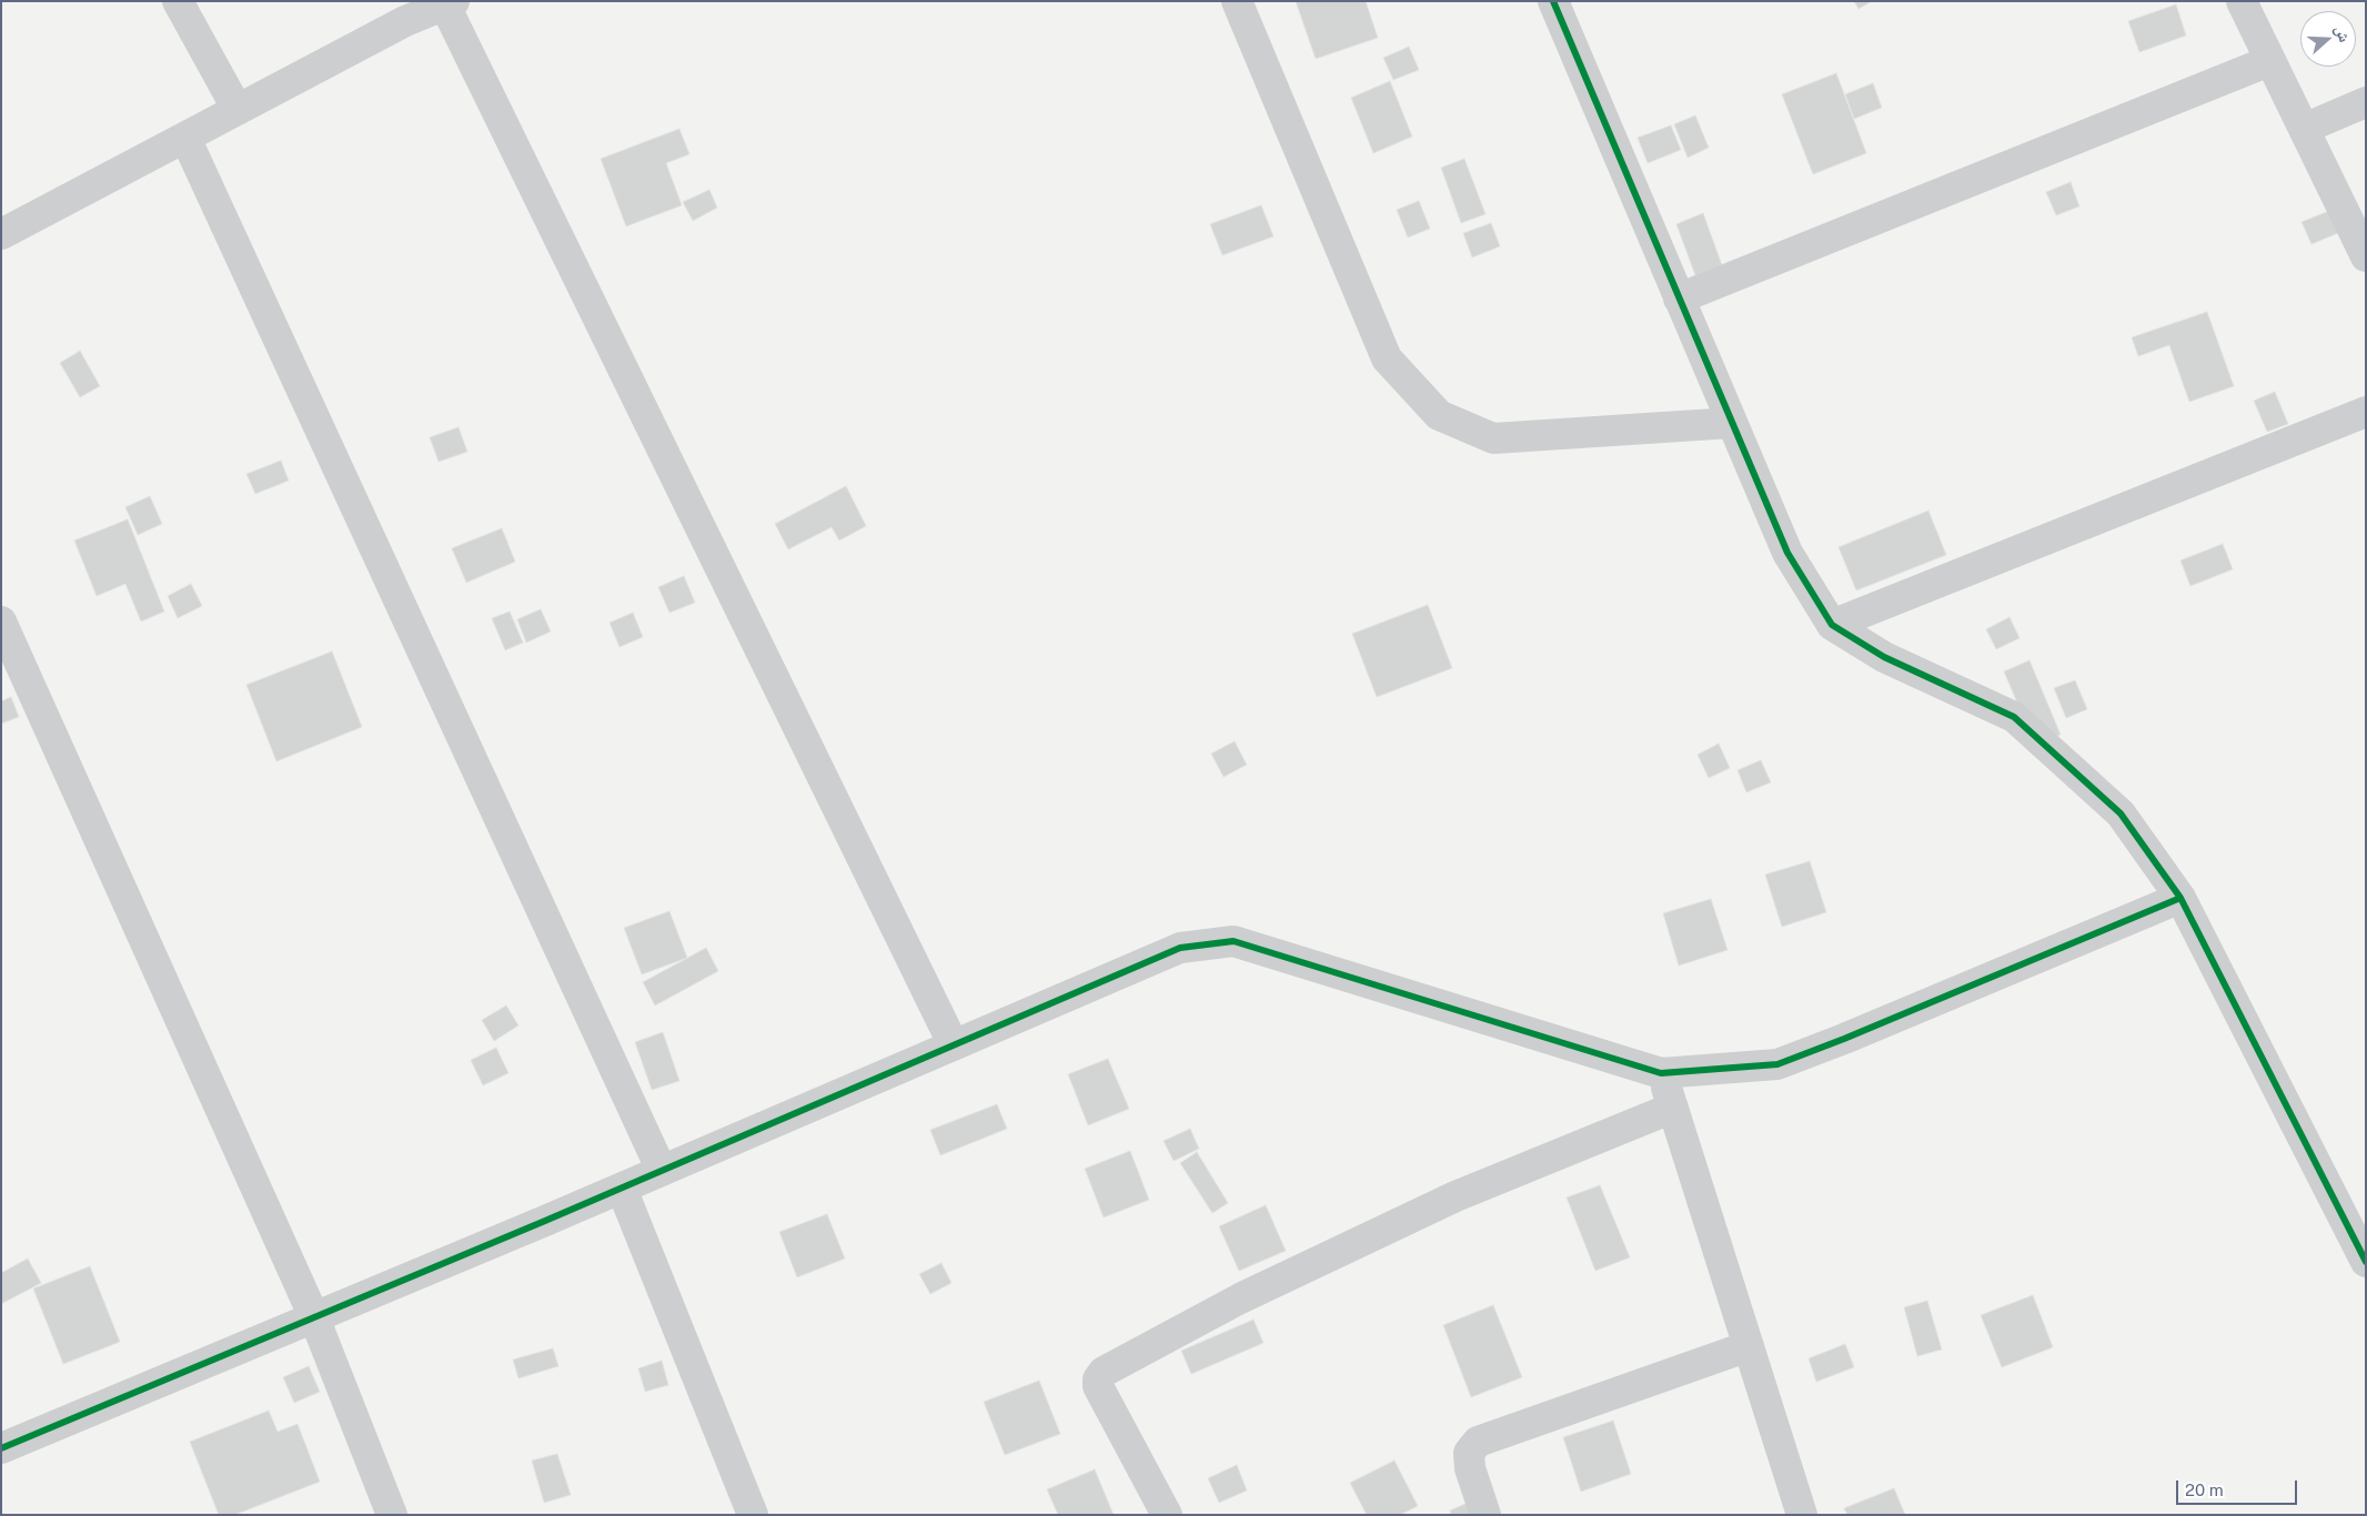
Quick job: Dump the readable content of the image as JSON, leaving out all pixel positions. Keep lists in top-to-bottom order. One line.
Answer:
{"scale_bar":"20 m","north":"right"}
